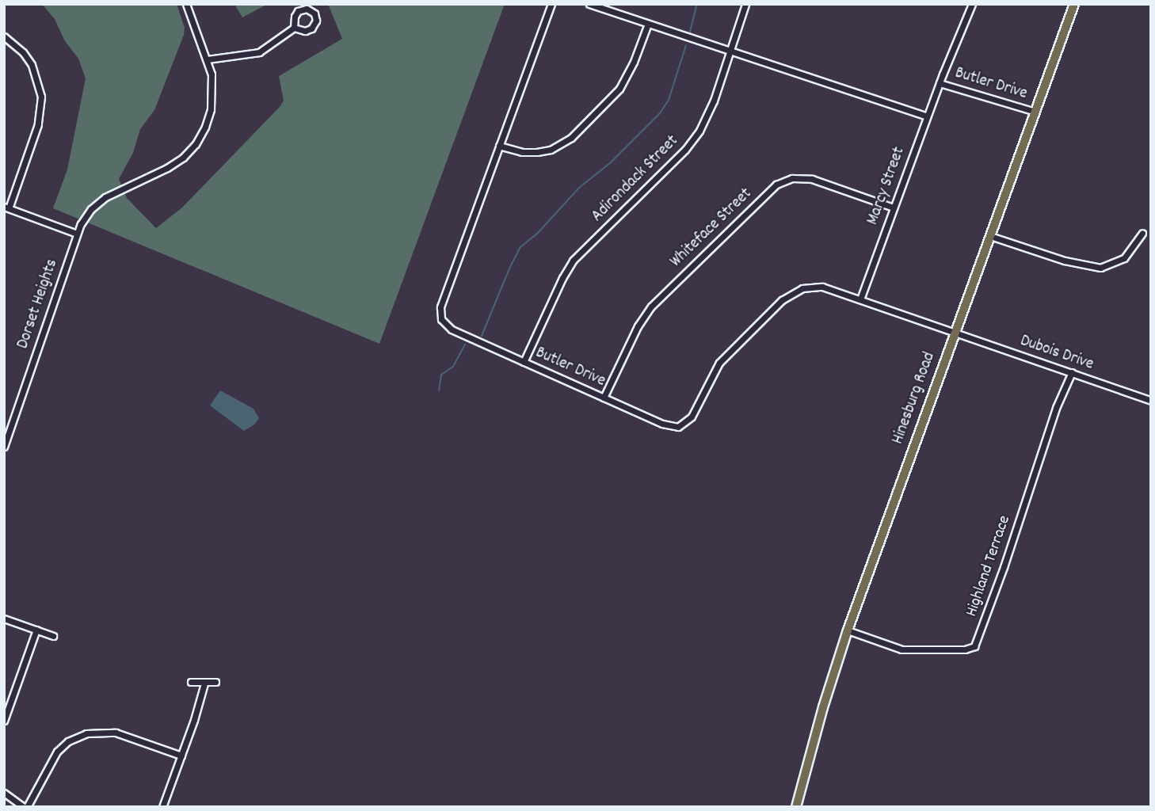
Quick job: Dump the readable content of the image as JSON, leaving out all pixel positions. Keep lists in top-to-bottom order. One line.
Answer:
{"streets":{"main road":["Hinesburg Road"],"street":["Butler Drive","Adirondack Street","Marcy Street","Whiteface Street","Dorset Heights","Dubois Drive","Highland Terrace"]},"crossings":[["Butler Drive","Adirondack Street"],["Butler Drive","Marcy Street"],["Butler Drive","Whiteface Street"],["Butler Drive","Dubois Drive"],["Butler Drive","Hinesburg Road"],["Marcy Street","Whiteface Street"],["Dubois Drive","Hinesburg Road"],["Dubois Drive","Highland Terrace"],["Hinesburg Road","Highland Terrace"]]}
